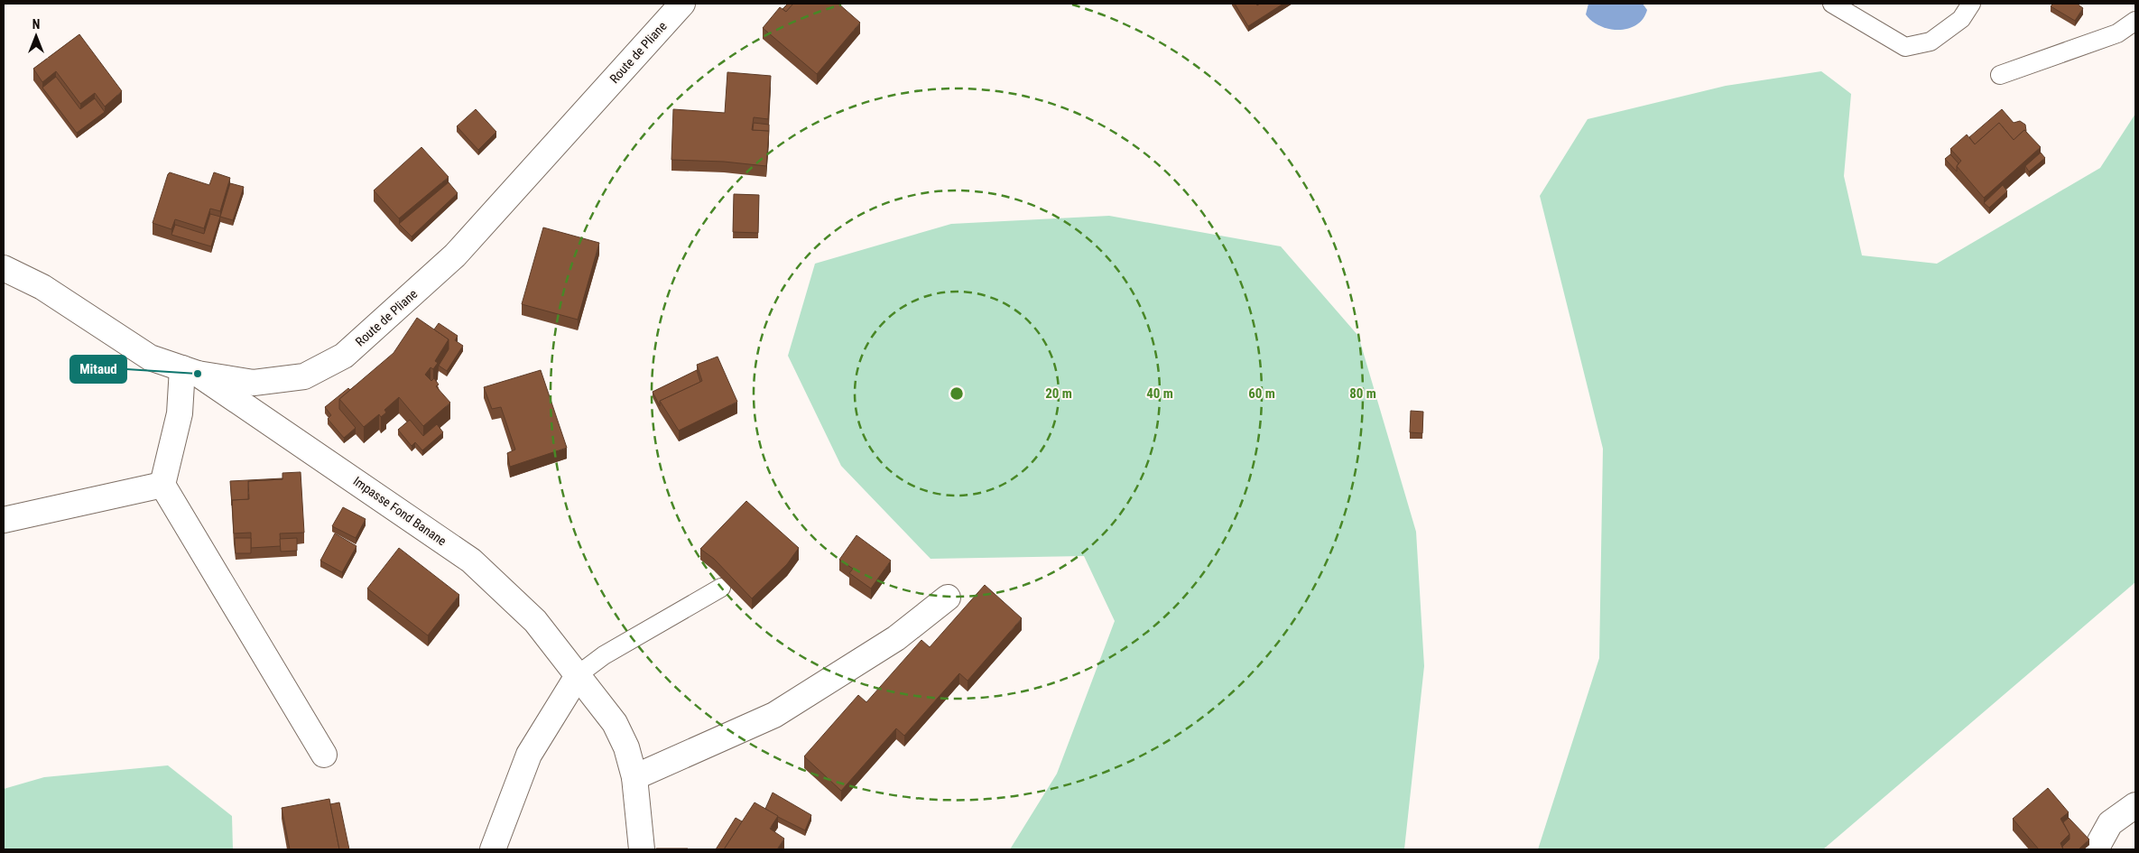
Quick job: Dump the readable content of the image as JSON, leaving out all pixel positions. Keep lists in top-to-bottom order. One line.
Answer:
{"streets":{"street":["Route de Pliane","Impasse Fond Banane"]},"crossings":[["Route de Pliane","Impasse Fond Banane"]],"places":["Mitaud"],"north":"top","rings":["20 m","40 m","60 m","80 m"]}
